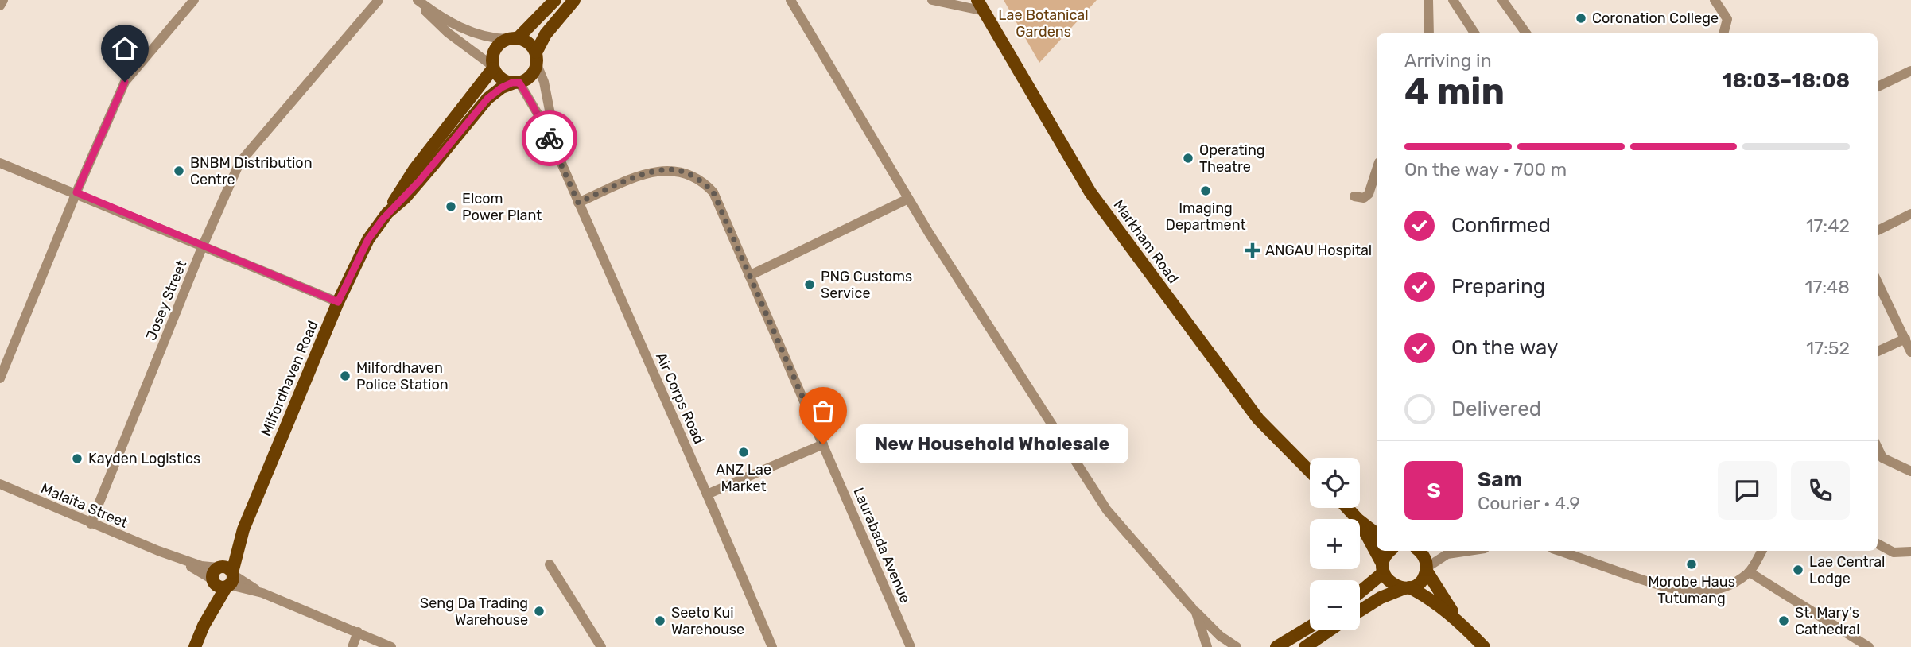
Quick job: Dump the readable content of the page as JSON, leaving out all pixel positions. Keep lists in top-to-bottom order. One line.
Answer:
{"streets":{"main road":["Markham Road","Milfordhaven Road"],"street":["Josey Street","Air Corps Road","Malaita Street","Laurabada Avenue"]},"crossings":[["Josey Street","Malaita Street"],["Milfordhaven Road","Air Corps Road"],["Milfordhaven Road","Malaita Street"],["Air Corps Road","Laurabada Avenue"]],"parks":["Lae Botanical Gardens"],"places":{"other":["Coronation College","Operating Theatre","BNBM Distribution Centre","Imaging Department","Elcom Power Plant","PNG Customs Service","Milfordhaven Police Station","New Household Wholesale","ANZ Lae Market","Kayden Logistics","Morobe Haus Tutumang","Lae Central Lodge","Seng Da Trading Warehouse","Seeto Kui Warehouse","St. Mary's Cathedral"],"health":["ANGAU Hospital"]},"page":{"heading":["4 min","Arriving in","18:03–18:08"],"panel":["Sam","Courier · 4.9"],"bar":"On the way · 700 m","list":[["Confirmed","17:42"],["Preparing","17:48"],["On the way","17:52"],"Delivered"],"bubble":"New Household Wholesale","map_buttons":["+","−"],"round":"S"}}
